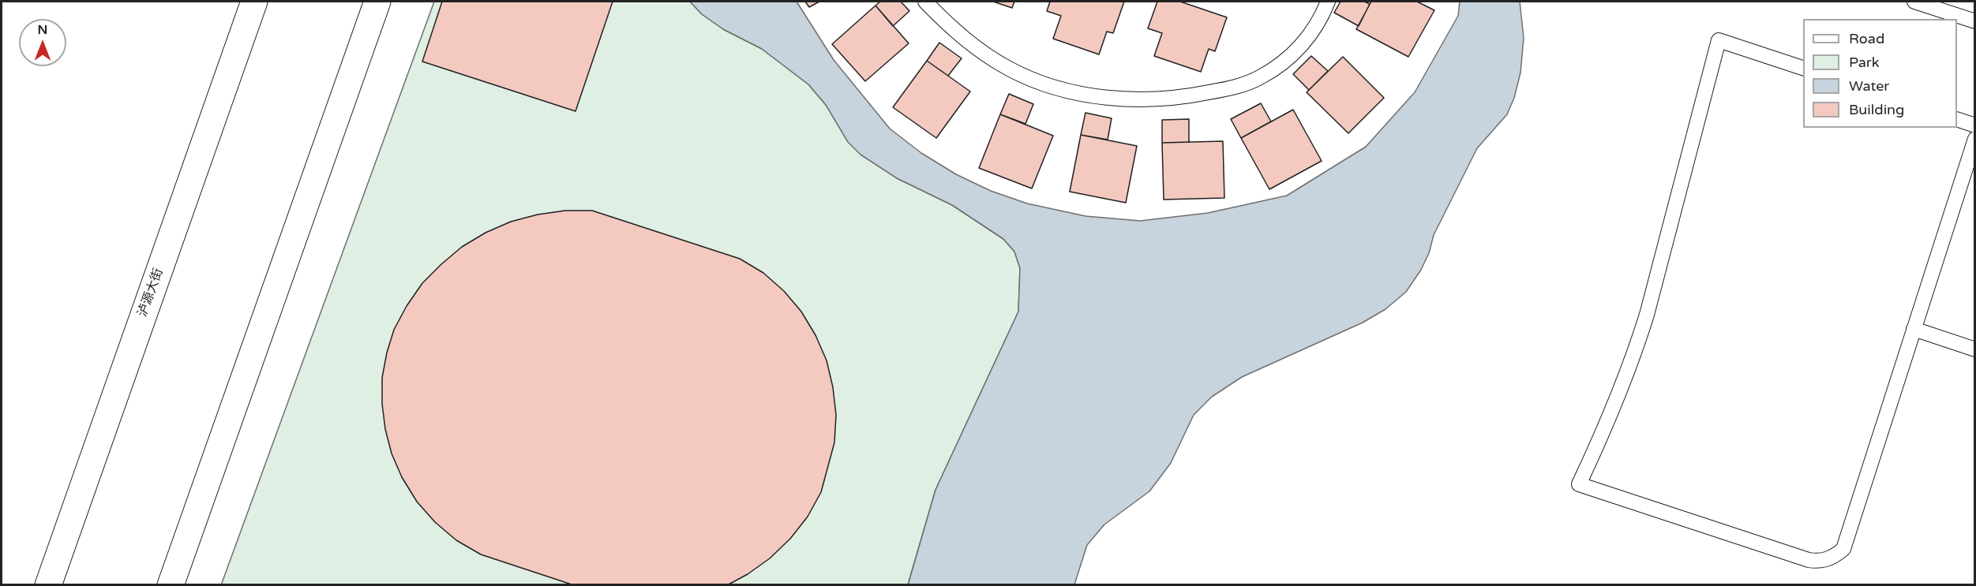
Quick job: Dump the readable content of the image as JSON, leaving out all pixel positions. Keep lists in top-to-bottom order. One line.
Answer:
{"streets":{"main road":["泸源大街"]},"legend":["Road","Park","Water","Building"],"north":"top"}
